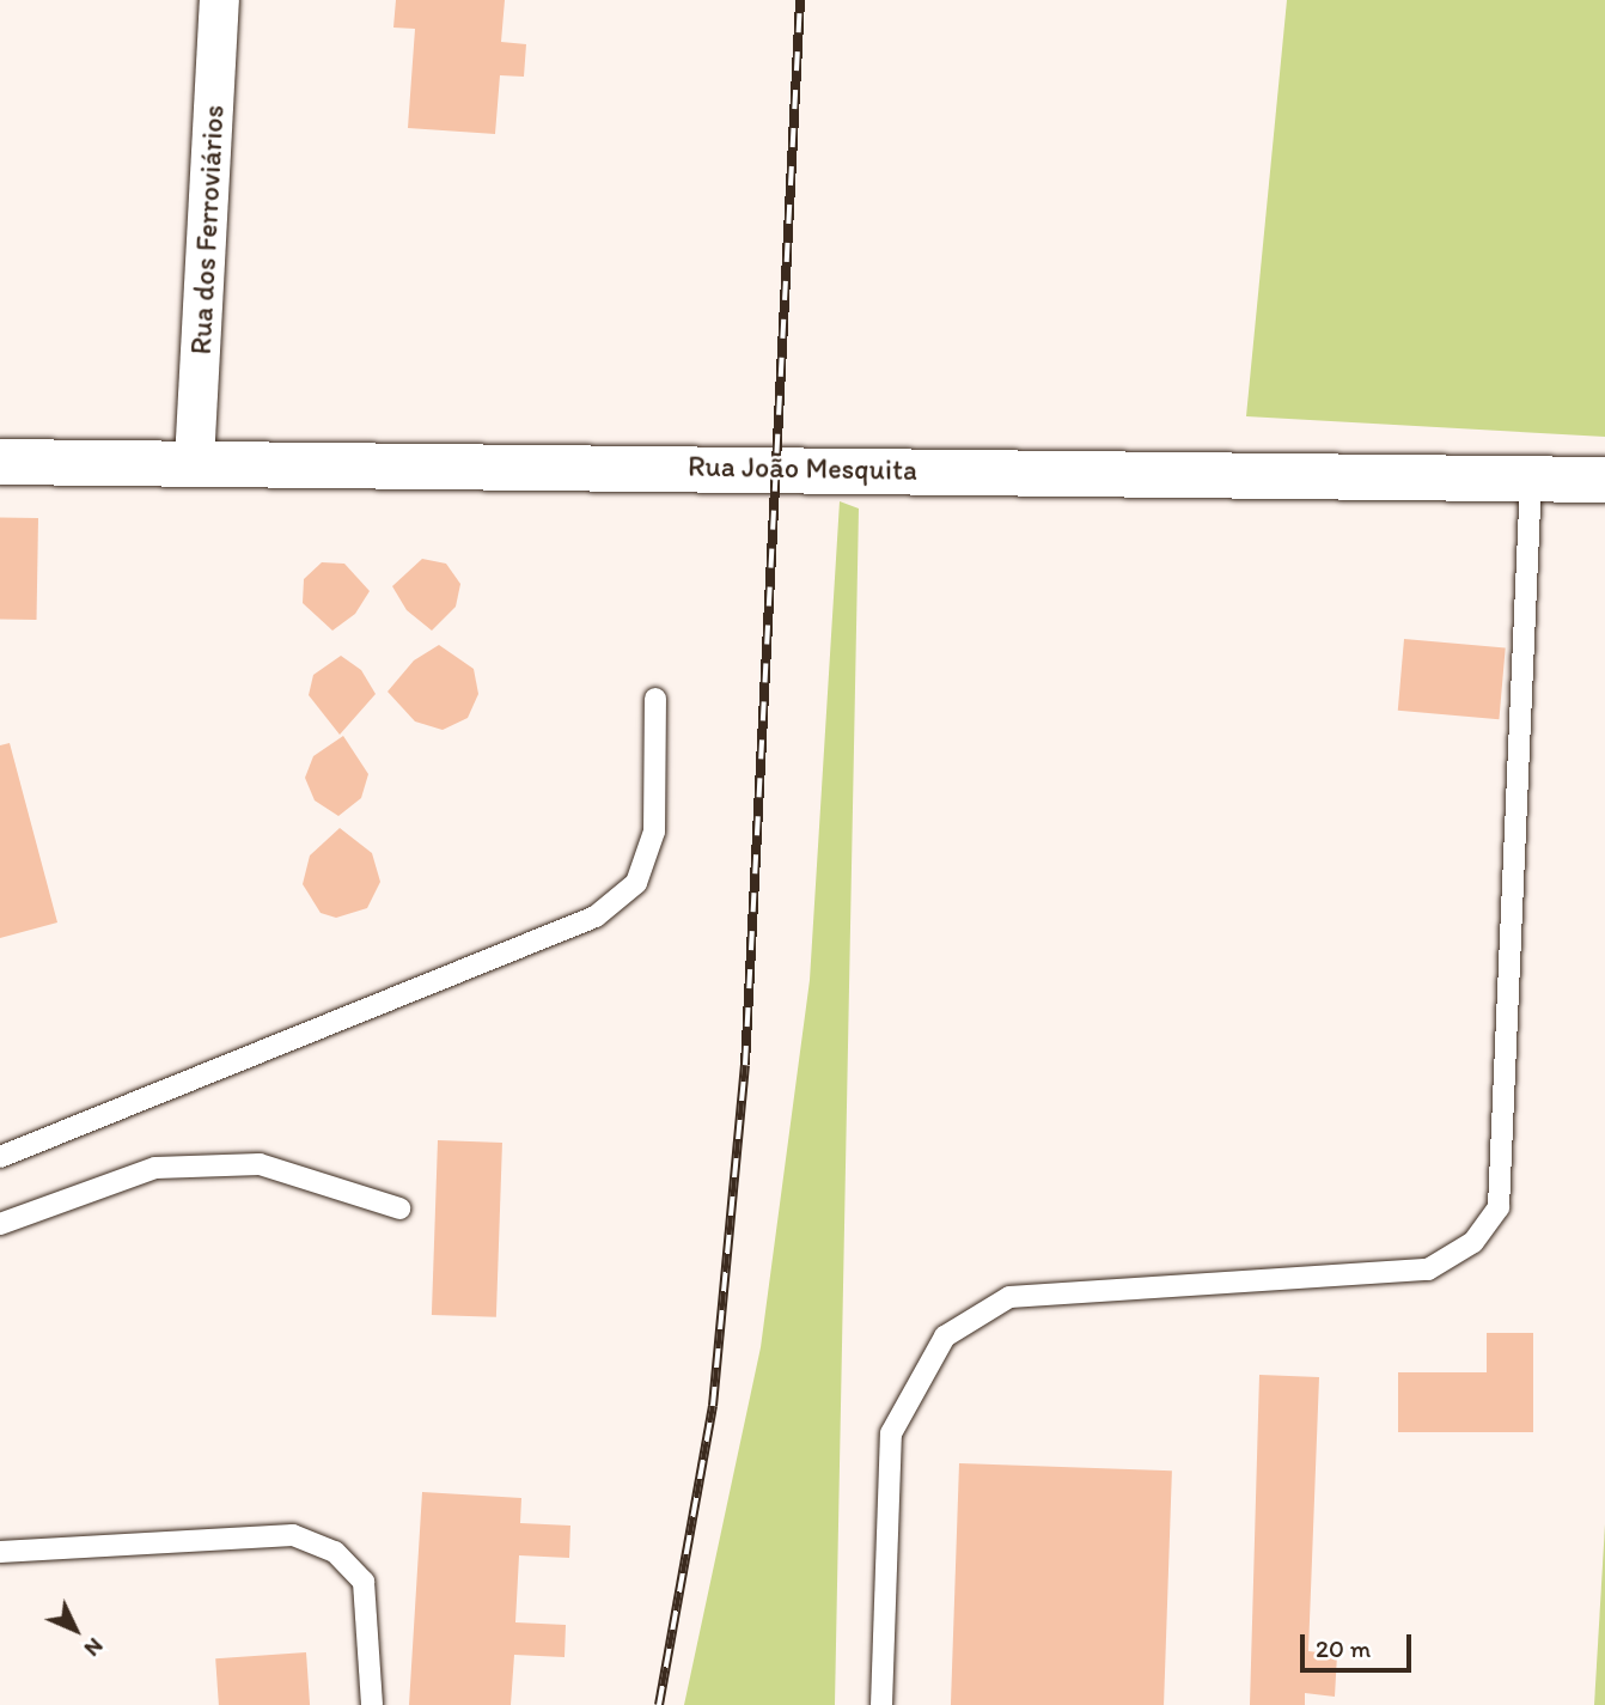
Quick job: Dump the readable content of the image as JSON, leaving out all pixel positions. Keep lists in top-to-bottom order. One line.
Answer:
{"streets":{"street":["Rua dos Ferroviários","Rua João Mesquita"]},"crossings":[["Rua dos Ferroviários","Rua João Mesquita"]],"scale_bar":"20 m","north":"bottom right"}
